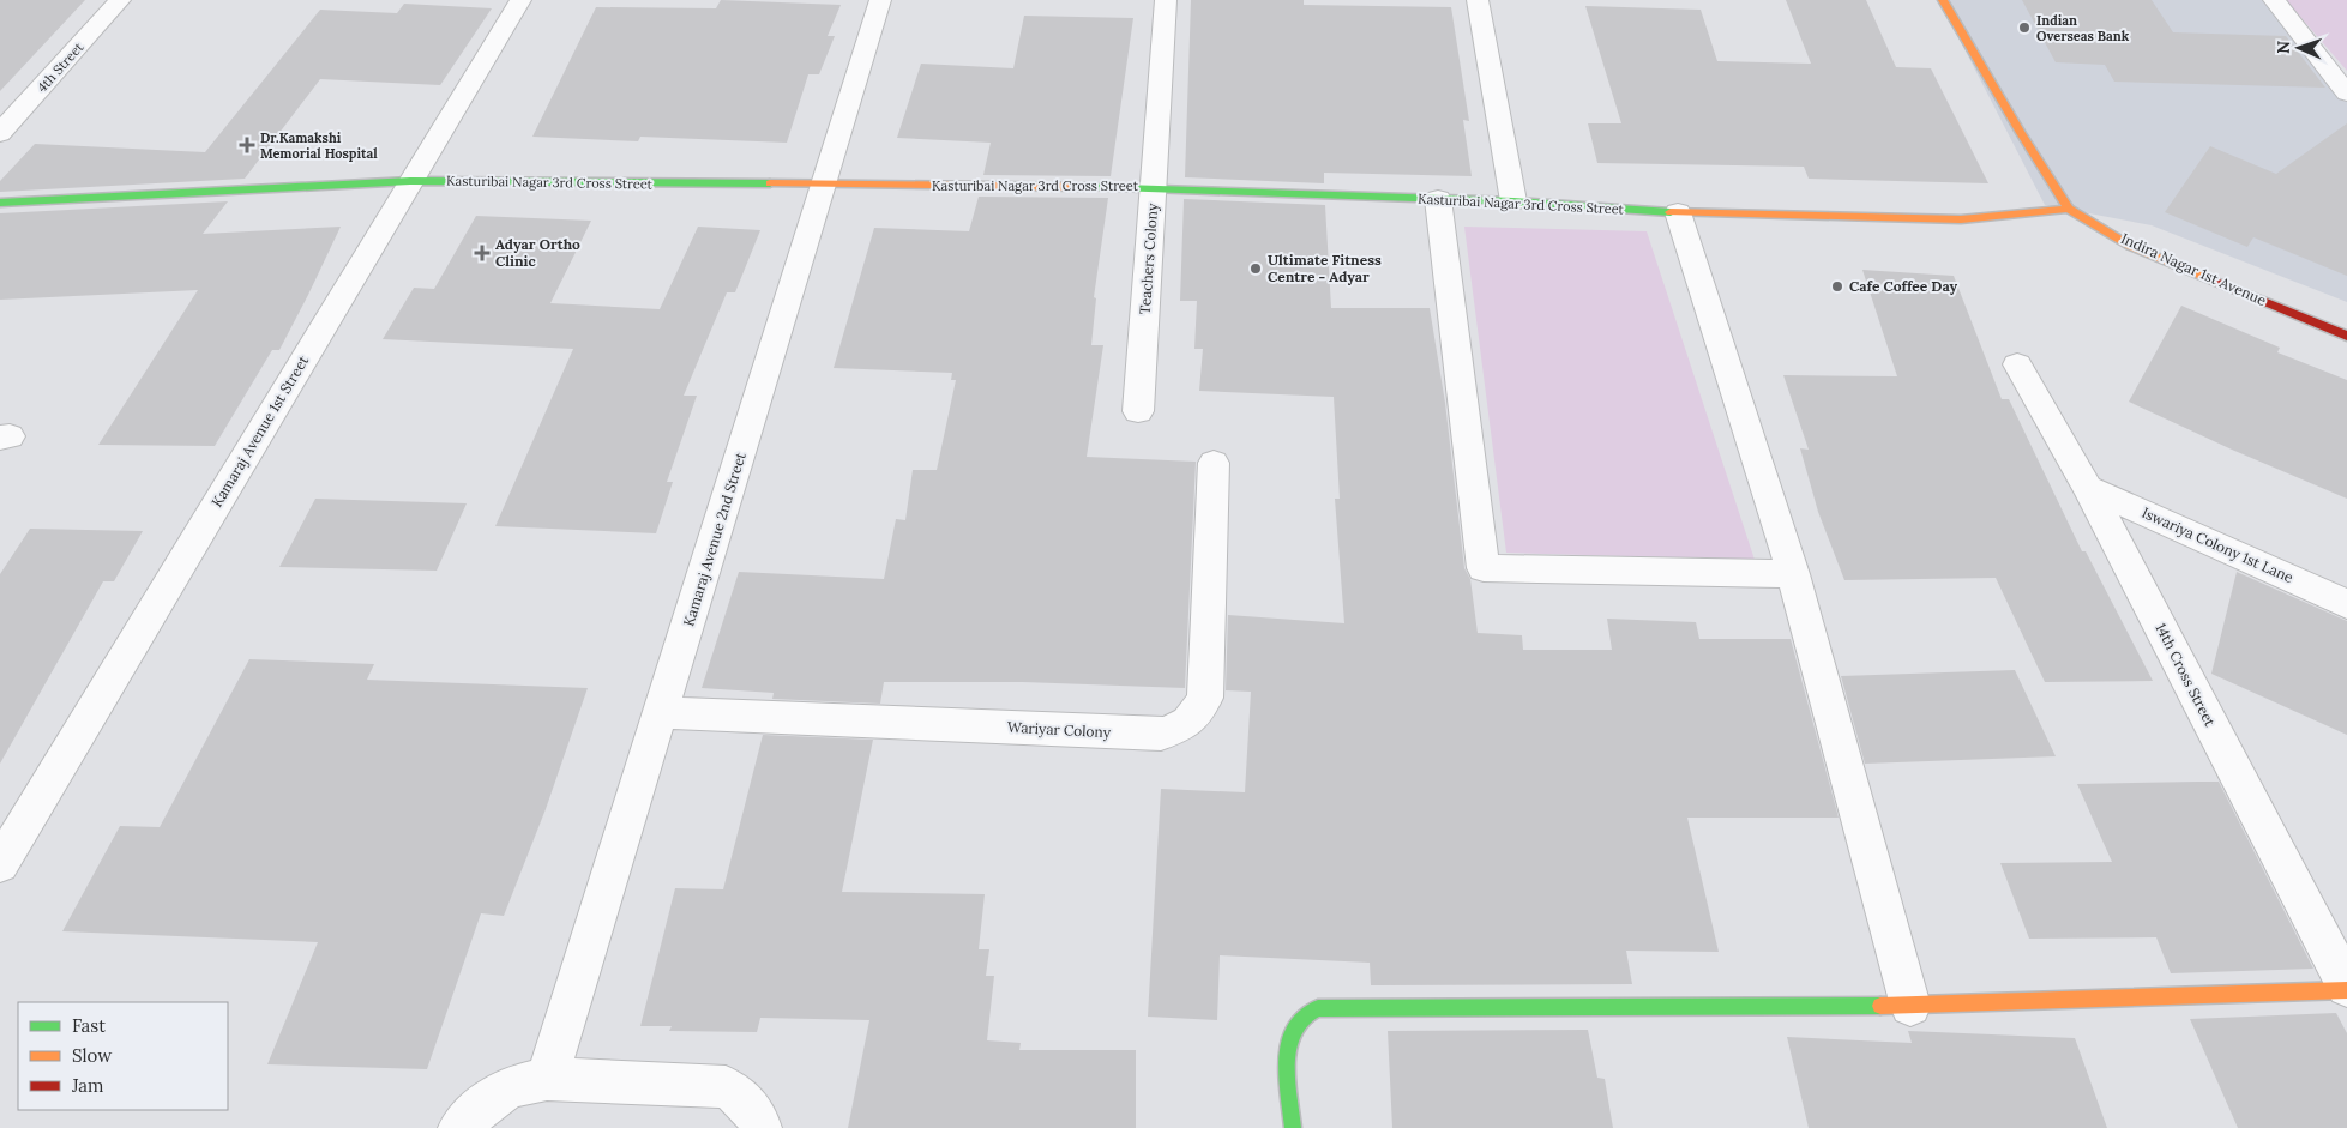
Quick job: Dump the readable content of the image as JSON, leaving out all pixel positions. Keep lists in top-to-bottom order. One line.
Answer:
{"streets":{"street":["4th Street","Kasturibai Nagar 3rd Cross Street","Teachers Colony","Indira Nagar 1st Avenue","Kamaraj Avenue 1st Street","Kamaraj Avenue 2nd Street","Iswariya Colony 1st Lane","14th Cross Street","Wariyar Colony"]},"crossings":[["Kasturibai Nagar 3rd Cross Street","Teachers Colony"],["Kasturibai Nagar 3rd Cross Street","Indira Nagar 1st Avenue"],["Kasturibai Nagar 3rd Cross Street","Kamaraj Avenue 1st Street"],["Kasturibai Nagar 3rd Cross Street","Kamaraj Avenue 2nd Street"],["Kamaraj Avenue 2nd Street","Wariyar Colony"],["Iswariya Colony 1st Lane","14th Cross Street"]],"places":{"other":["Indian Overseas Bank","Ultimate Fitness Centre - Adyar","Cafe Coffee Day"],"health":["Dr.Kamakshi Memorial Hospital","Adyar Ortho Clinic"]},"legend":["Fast","Slow","Jam"],"north":"left"}
